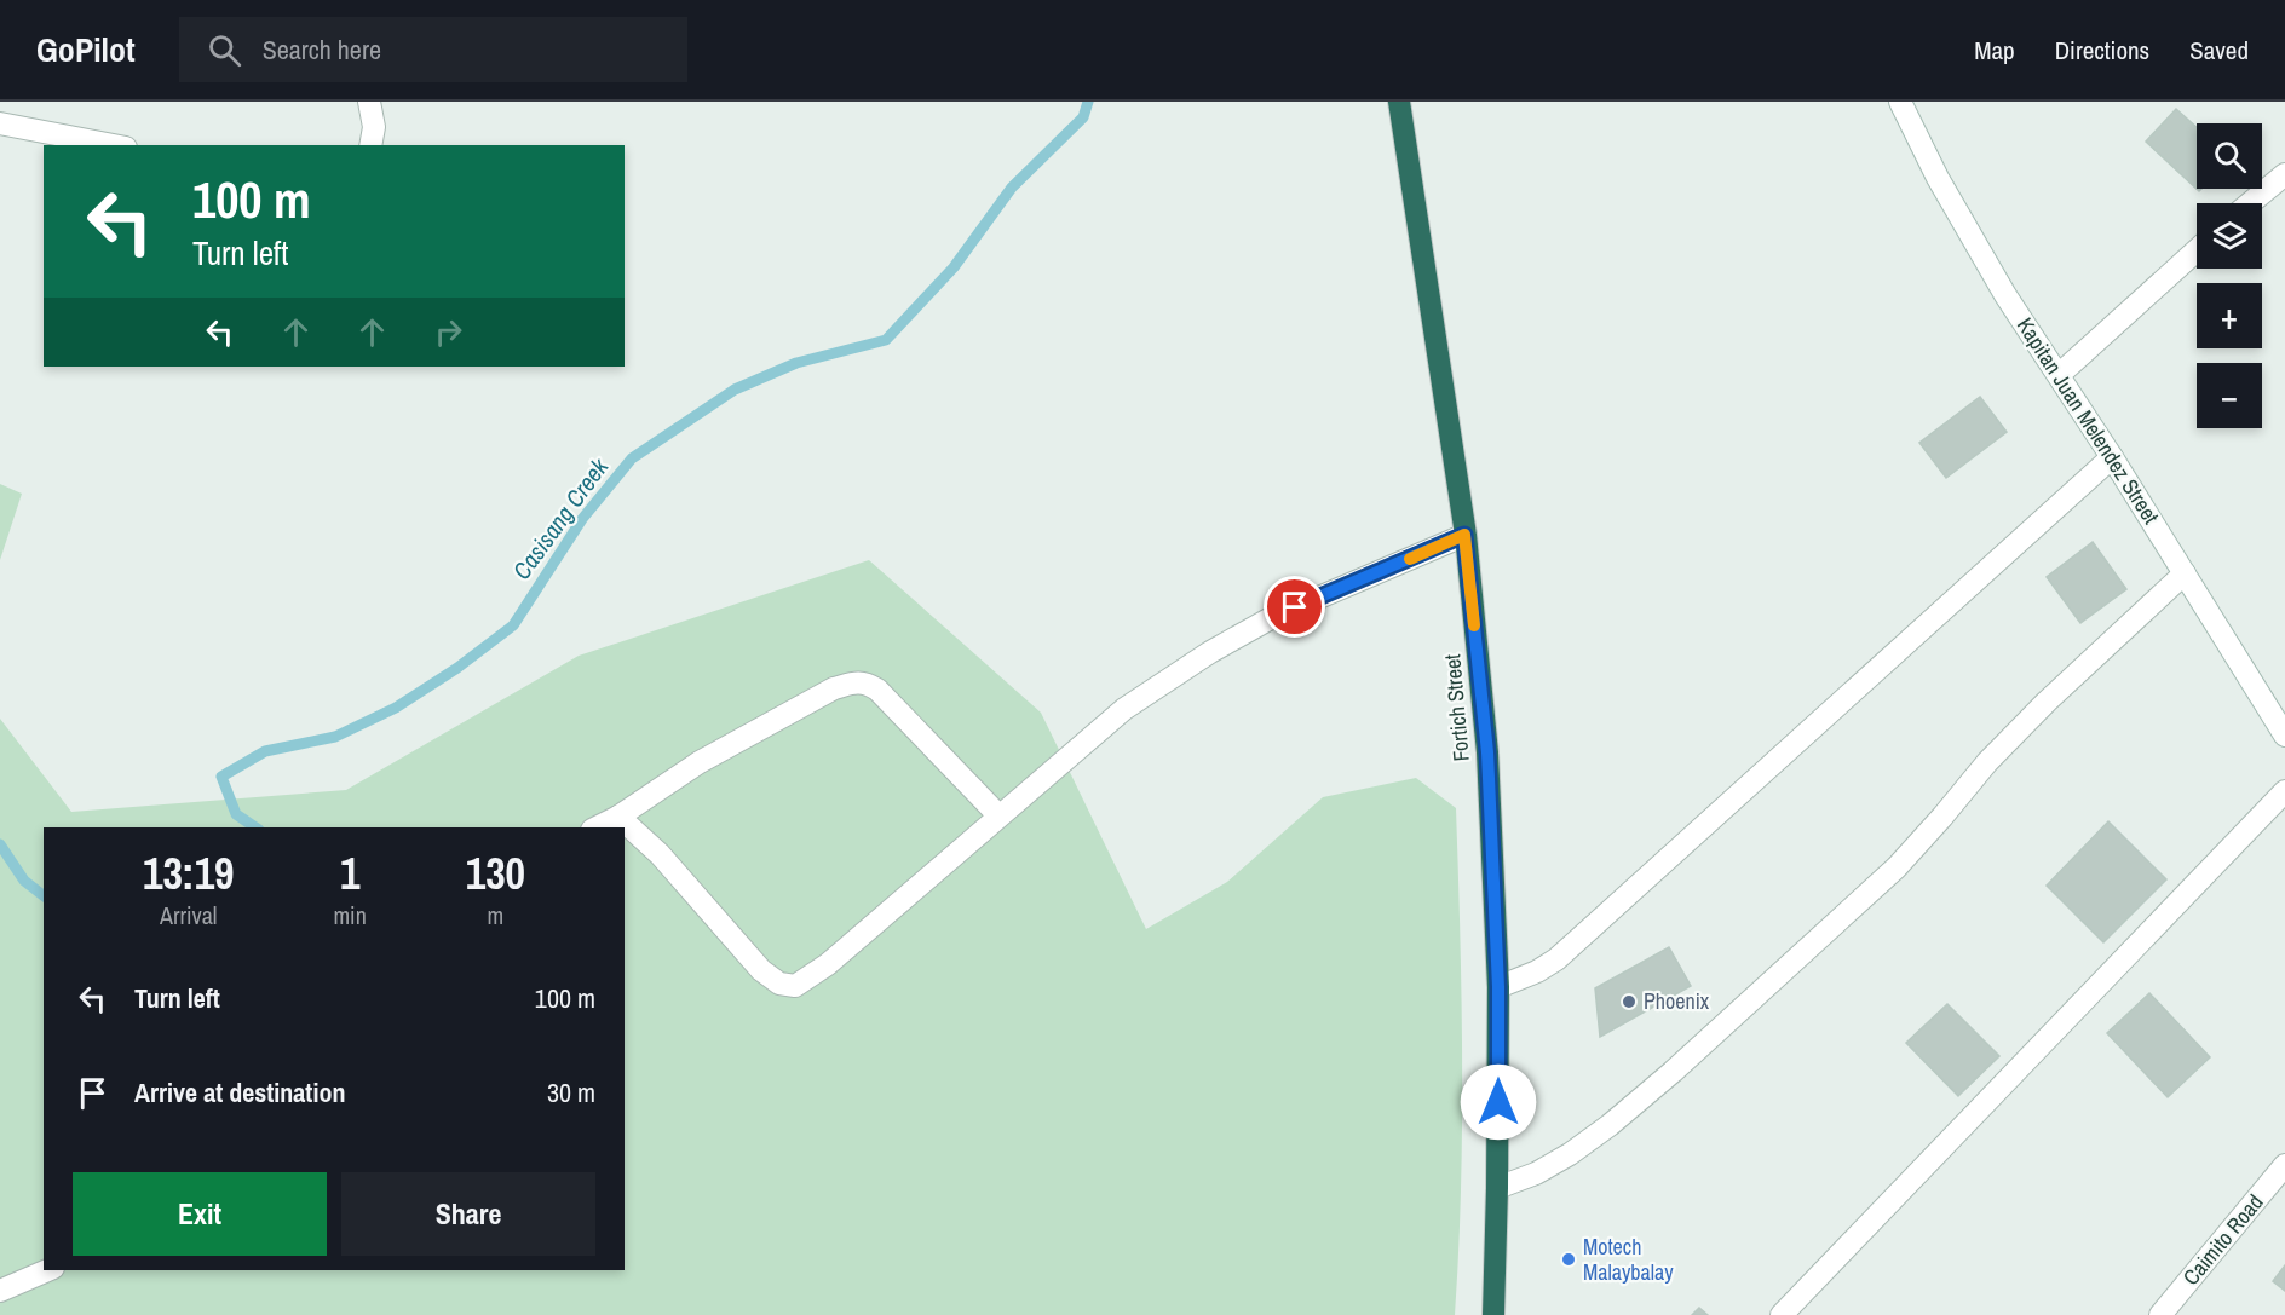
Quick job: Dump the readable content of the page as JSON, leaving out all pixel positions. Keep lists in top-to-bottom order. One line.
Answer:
{"streets":{"highway":["Fortich Street"],"street":["Kapitan Juan Melendez Street","Caimito Road"]},"water":["Casisang Creek"],"places":["Phoenix","Motech Malaybalay"],"page":{"header":"GoPilot","search":"Search here","nav":["Map","Directions","Saved"],"map_buttons":["+","−"],"turn":["100 m","Turn left"],"eta":["13:19","Arrival","1","min","130","m"],"list":[{"name":"Turn left","value":"100 m"},{"name":"Arrive at destination","value":"30 m"}],"buttons":["Exit","Share"]}}
